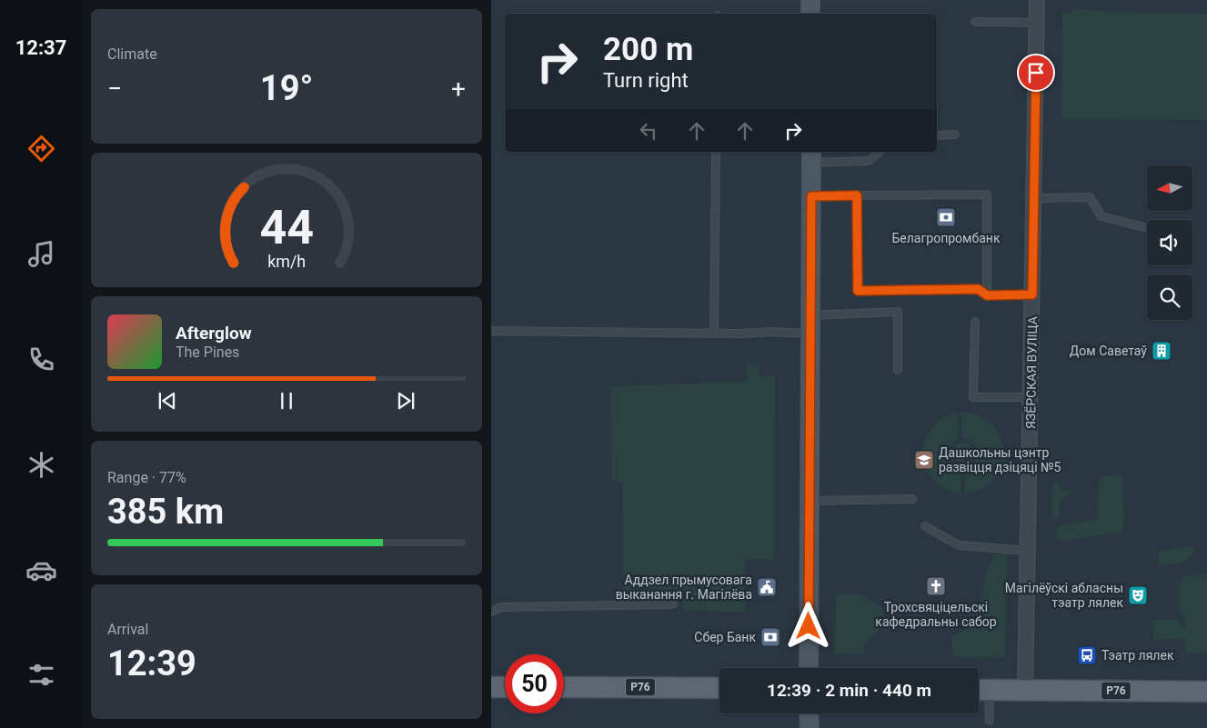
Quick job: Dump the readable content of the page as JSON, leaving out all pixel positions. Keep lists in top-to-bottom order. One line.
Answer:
{"streets":{"main road":["Р76"],"street":["ЯЗЁРСКАЯ ВУЛІЦА"]},"crossings":[["ЯЗЁРСКАЯ ВУЛІЦА","Р76"]],"places":{"bank":["Белагропромбанк","Сбер Банк"],"building":["Дом Саветаў"],"school or university":["Дашкольны цэнтр развіцця дзіцяці №5"],"church":["Трохсвяціцельскі кафедральны сабор"],"public building":["Аддзел прымусовага выканання г. Магілёва"],"theatre":["Магілёўскі абласны тэатр лялек"],"bus stop":["Тэатр лялек"]},"north":"left","page":{"tabs":"12:37","tile":["Climate",["Range · 77%","385 km"],["Arrival","12:39"]],"turn":["200 m","Turn right"],"heat":["−","19°","+"],"song":["Afterglow","The Pines"],"limit":"50","trip":"12:39 · 2 min · 440 m","gauge":["44","km/h"]}}
